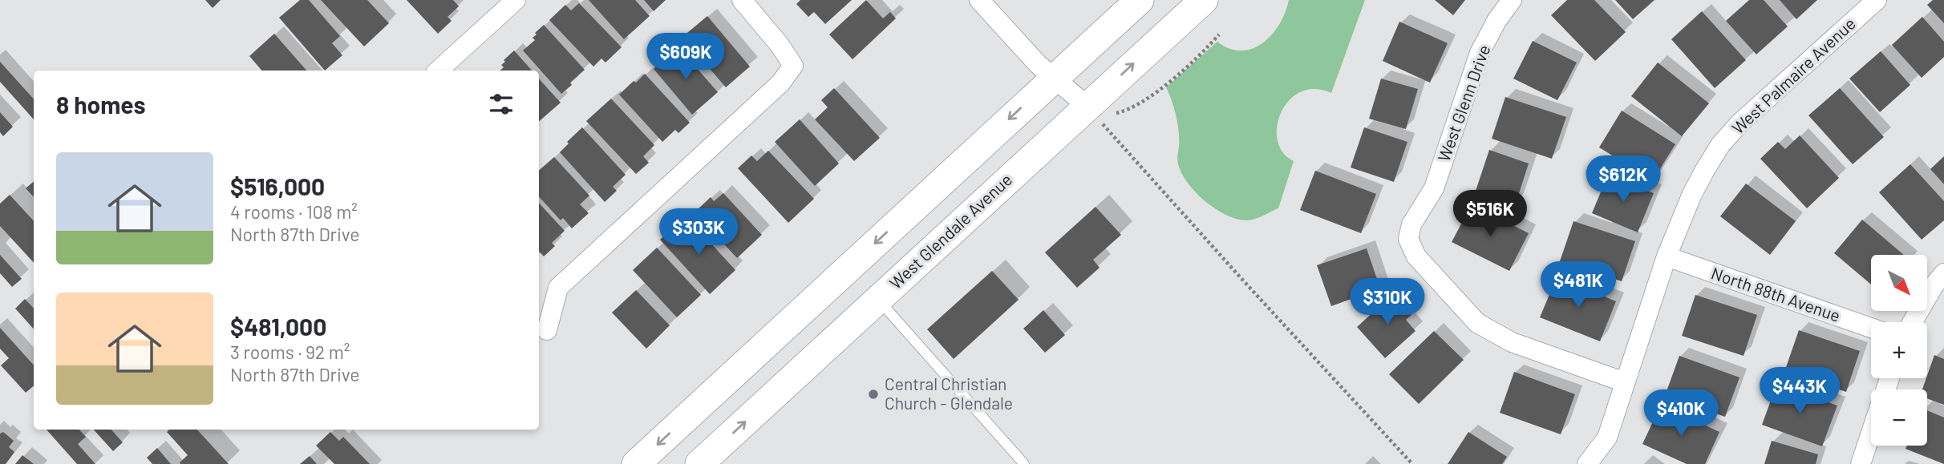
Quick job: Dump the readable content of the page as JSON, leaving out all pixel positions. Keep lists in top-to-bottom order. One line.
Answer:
{"streets":{"main road":["West Glendale Avenue"],"street":["West Palmaire Avenue","West Glenn Drive","North 88th Avenue"]},"crossings":[["West Palmaire Avenue","West Glenn Drive"],["West Palmaire Avenue","North 88th Avenue"]],"places":["Central Christian Church - Glendale"],"north":"bottom right","page":{"price":["$609K","$612K","$516K","$303K","$481K","$310K","$443K","$410K"],"heading":"8 homes","list":[{"name":"$516,000","note":"4 rooms · 108 m² · North 87th Drive"},{"name":"$481,000","note":"3 rooms · 92 m² · North 87th Drive"}],"map_buttons":["+","−"]}}
